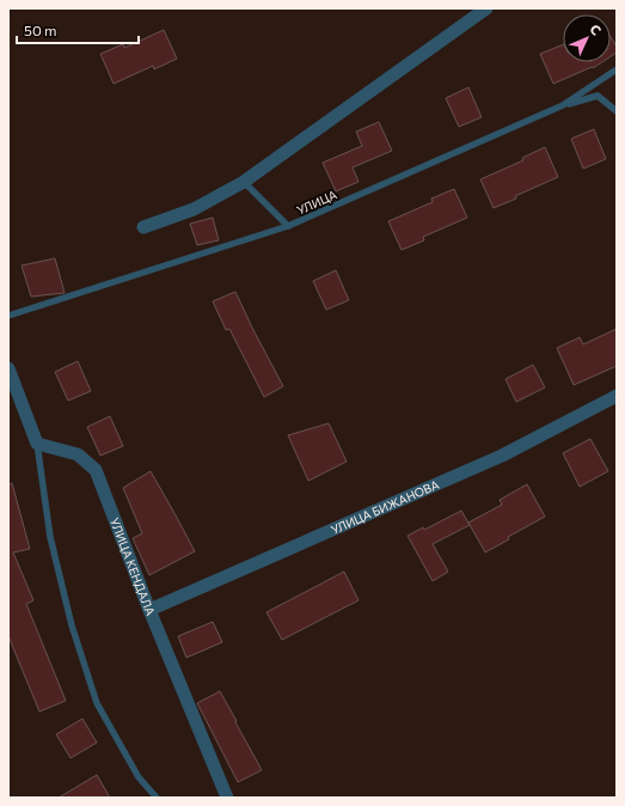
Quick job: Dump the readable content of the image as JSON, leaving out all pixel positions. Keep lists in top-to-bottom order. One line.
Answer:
{"streets":{"street":["УЛИЦА БИЖАНОВА","УЛИЦА КЕНДАЛА"],"lane":["УЛИЦА"]},"crossings":[["УЛИЦА БИЖАНОВА","УЛИЦА КЕНДАЛА"]],"scale_bar":"50 m","north":"top right"}
